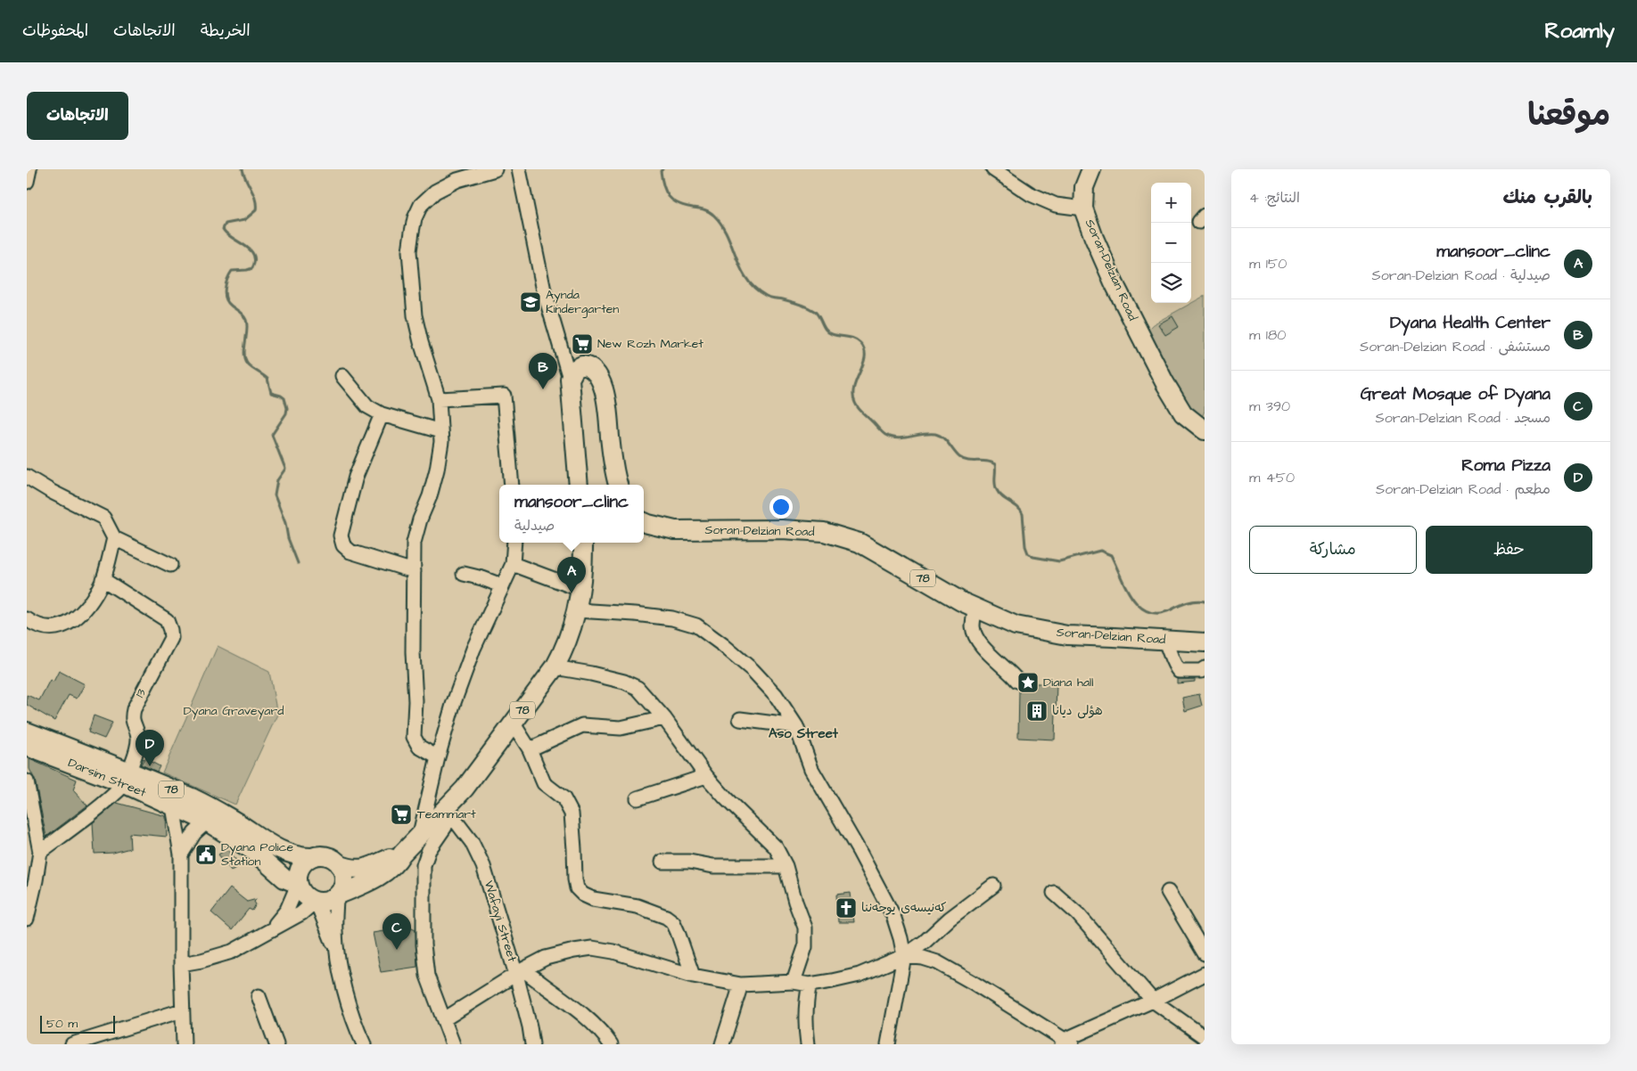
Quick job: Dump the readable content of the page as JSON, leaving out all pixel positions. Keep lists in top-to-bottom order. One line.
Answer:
{"streets":{"main road":["Soran-Delzian Road","78","Darsim Street"],"street":["13","Wafayi Street"]},"crossings":[["78","13"],["78","Darsim Street"],["78","Wafayi Street"],["13","Darsim Street"]],"districts":["Aso Street"],"parks":["Dyana Graveyard"],"places":{"school or university":["Aynda Kindergarten"],"supermarket":["New Rozh Market","Teammart"],"place":["Diana hall"],"building":["هؤلى ديانا"],"public building":["Dyana Police Station"],"church":["کەنیسەی یوحەننا"]},"scale_bar":"50 m","page":{"header":"Roamly","nav":["الخريطة","الاتجاهات","المحفوظات"],"title":"موقعنا","buttons":["الاتجاهات",["حفظ","مشاركة"]],"heading":["بالقرب منك","النتائج: 4"],"map_buttons":["+","−"],"list":[{"mark":"A","name":"mansoor_clinc","note":"صيدلية · Soran-Delzian Road","value":"150 m"},{"mark":"B","name":"Dyana Health Center","note":"مستشفى · Soran-Delzian Road","value":"180 m"},{"mark":"C","name":"Great Mosque of Dyana","note":"مسجد · Soran-Delzian Road","value":"390 m"},{"mark":"D","name":"Roma Pizza","note":"مطعم · Soran-Delzian Road","value":"450 m"}],"pins":["B","A","D","C"],"popup":["mansoor_clinc","صيدلية"],"scale":"50 m"}}
